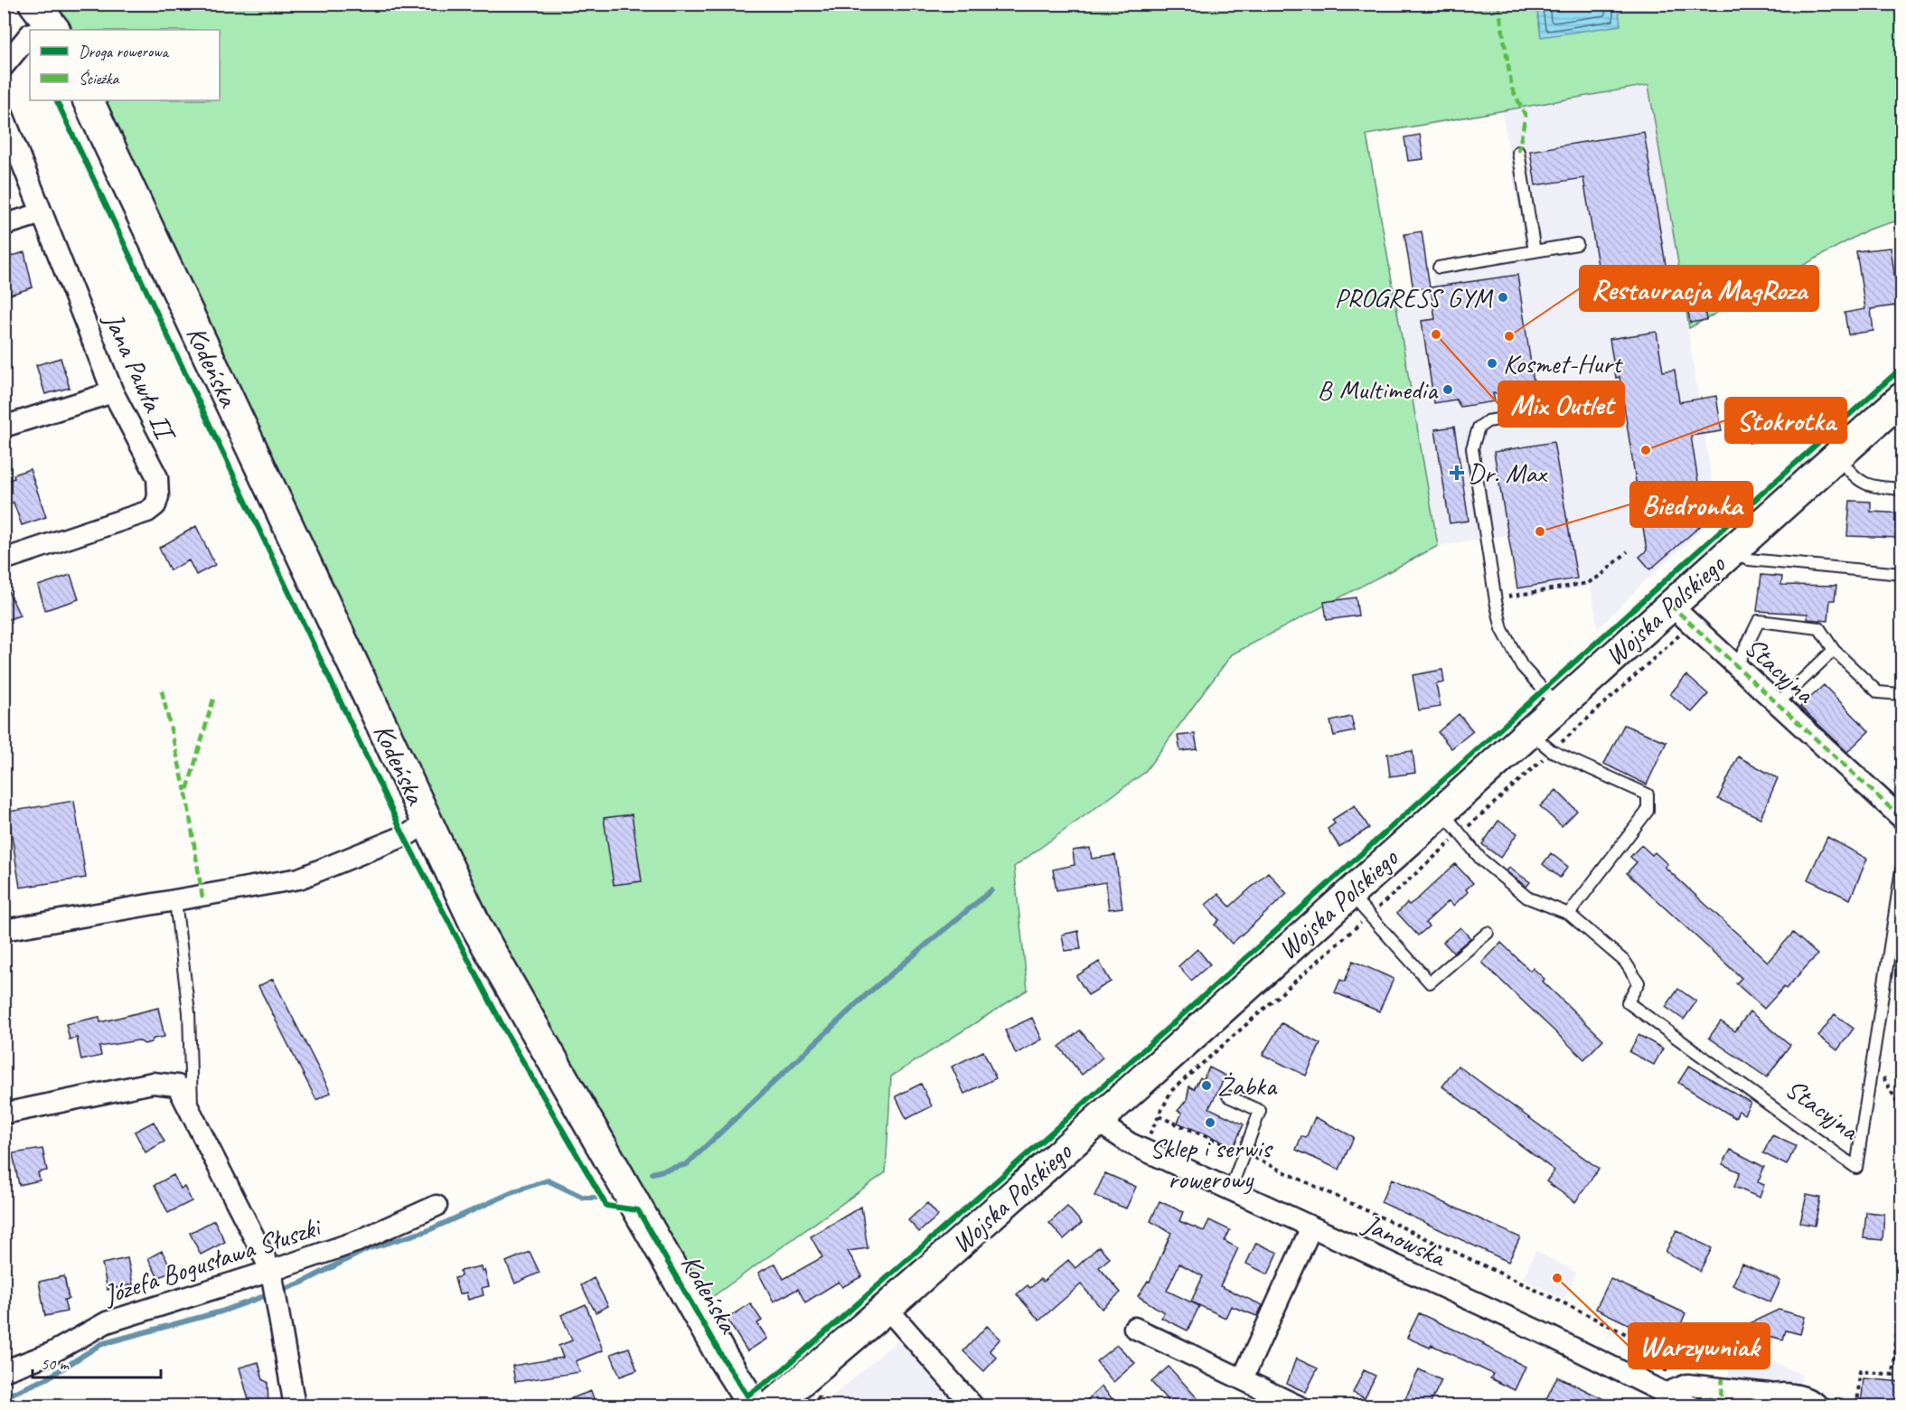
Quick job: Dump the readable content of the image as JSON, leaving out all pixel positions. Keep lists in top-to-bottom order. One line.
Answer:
{"streets":{"main road":["Kodeńska","Wojska Polskiego"],"street":["Jana Pawła II","Stacyjna","Janowska","Józefa Bogusława Słuszki"]},"crossings":[["Wojska Polskiego","Stacyjna"],["Wojska Polskiego","Janowska"]],"places":{"other":["PROGRESS GYM","Mix Outlet","Restauracja MagRoza","Kosmet-Hurt","B Multimedia","Stokrotka","Biedronka","Żabka","Sklep i serwis rowerowy","Warzywniak"],"health":["Dr. Max"]},"legend":["Droga rowerowa","Ścieżka"],"scale_bar":"50 m"}
